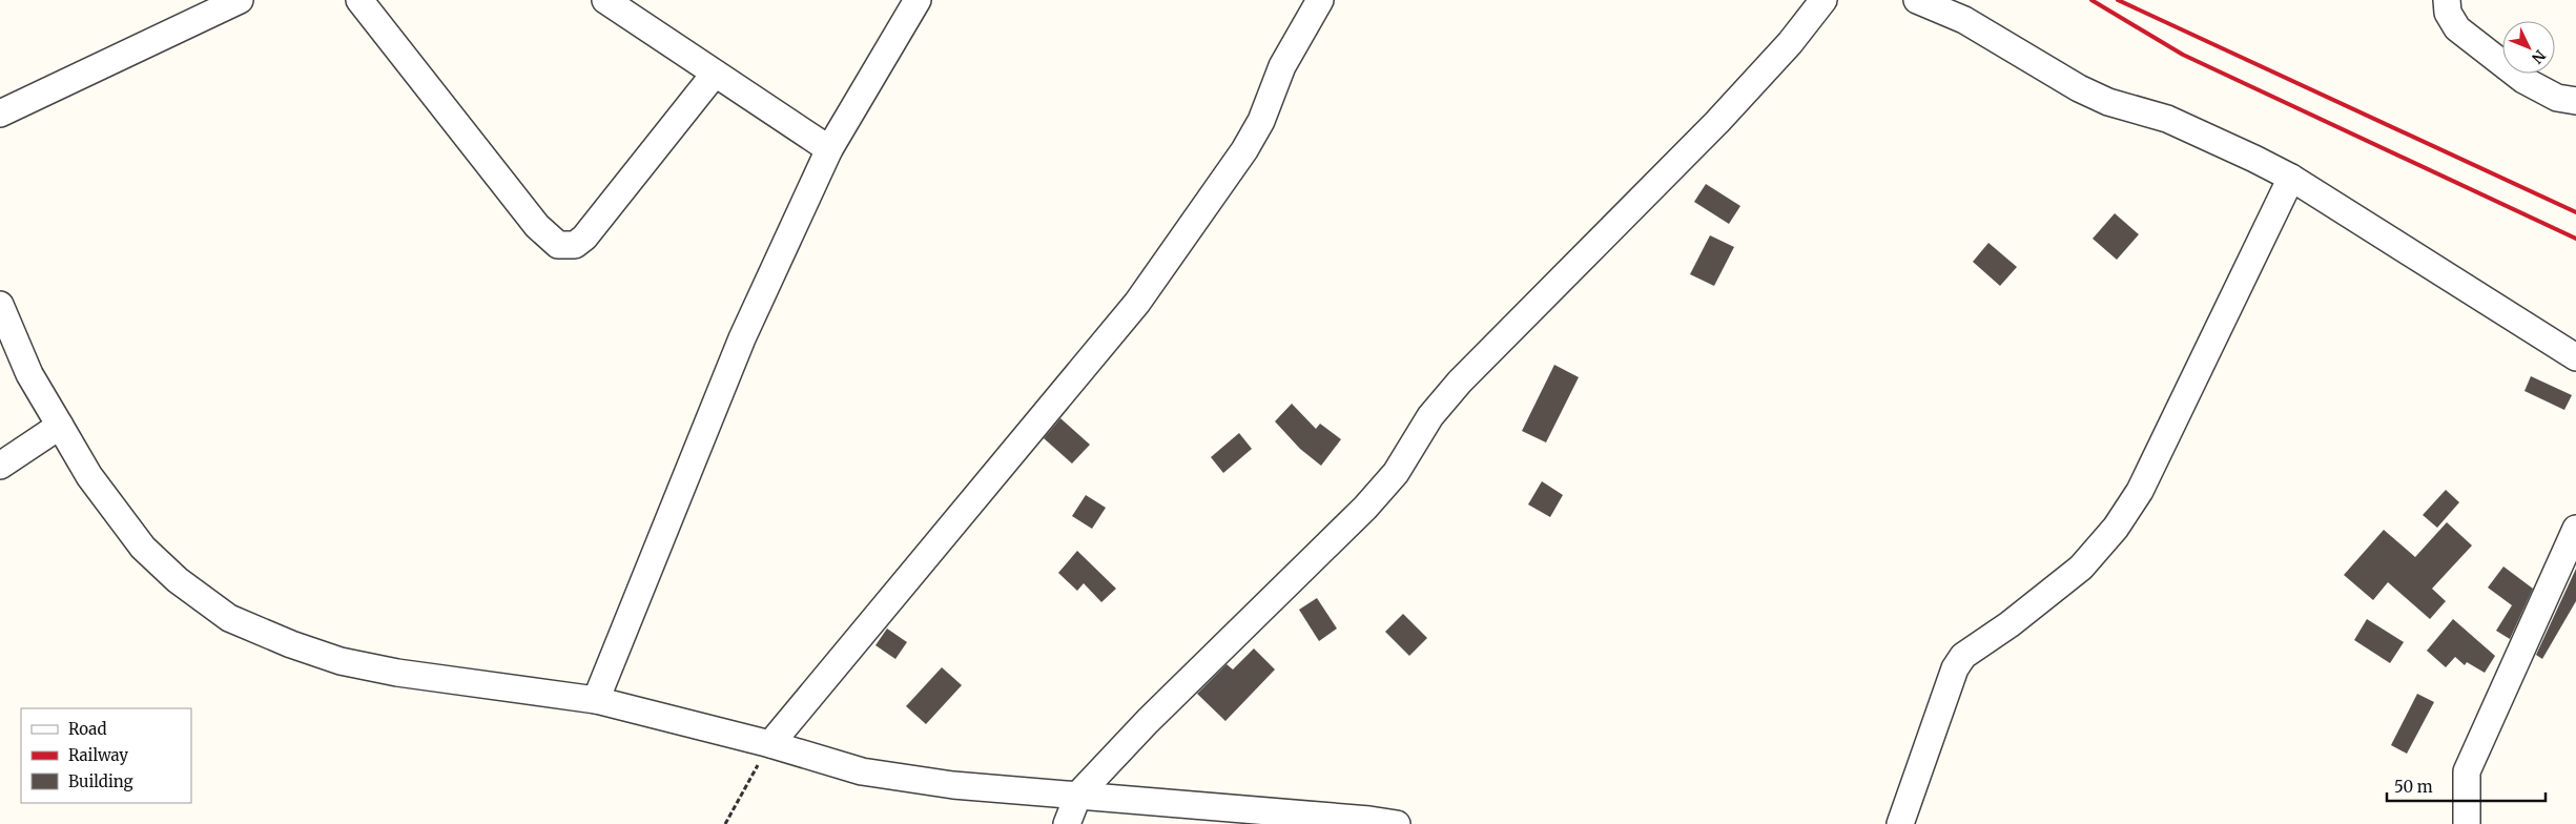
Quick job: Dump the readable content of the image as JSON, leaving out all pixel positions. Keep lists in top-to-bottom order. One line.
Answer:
{"legend":["Road","Railway","Building"],"scale_bar":"50 m","north":"bottom right"}
